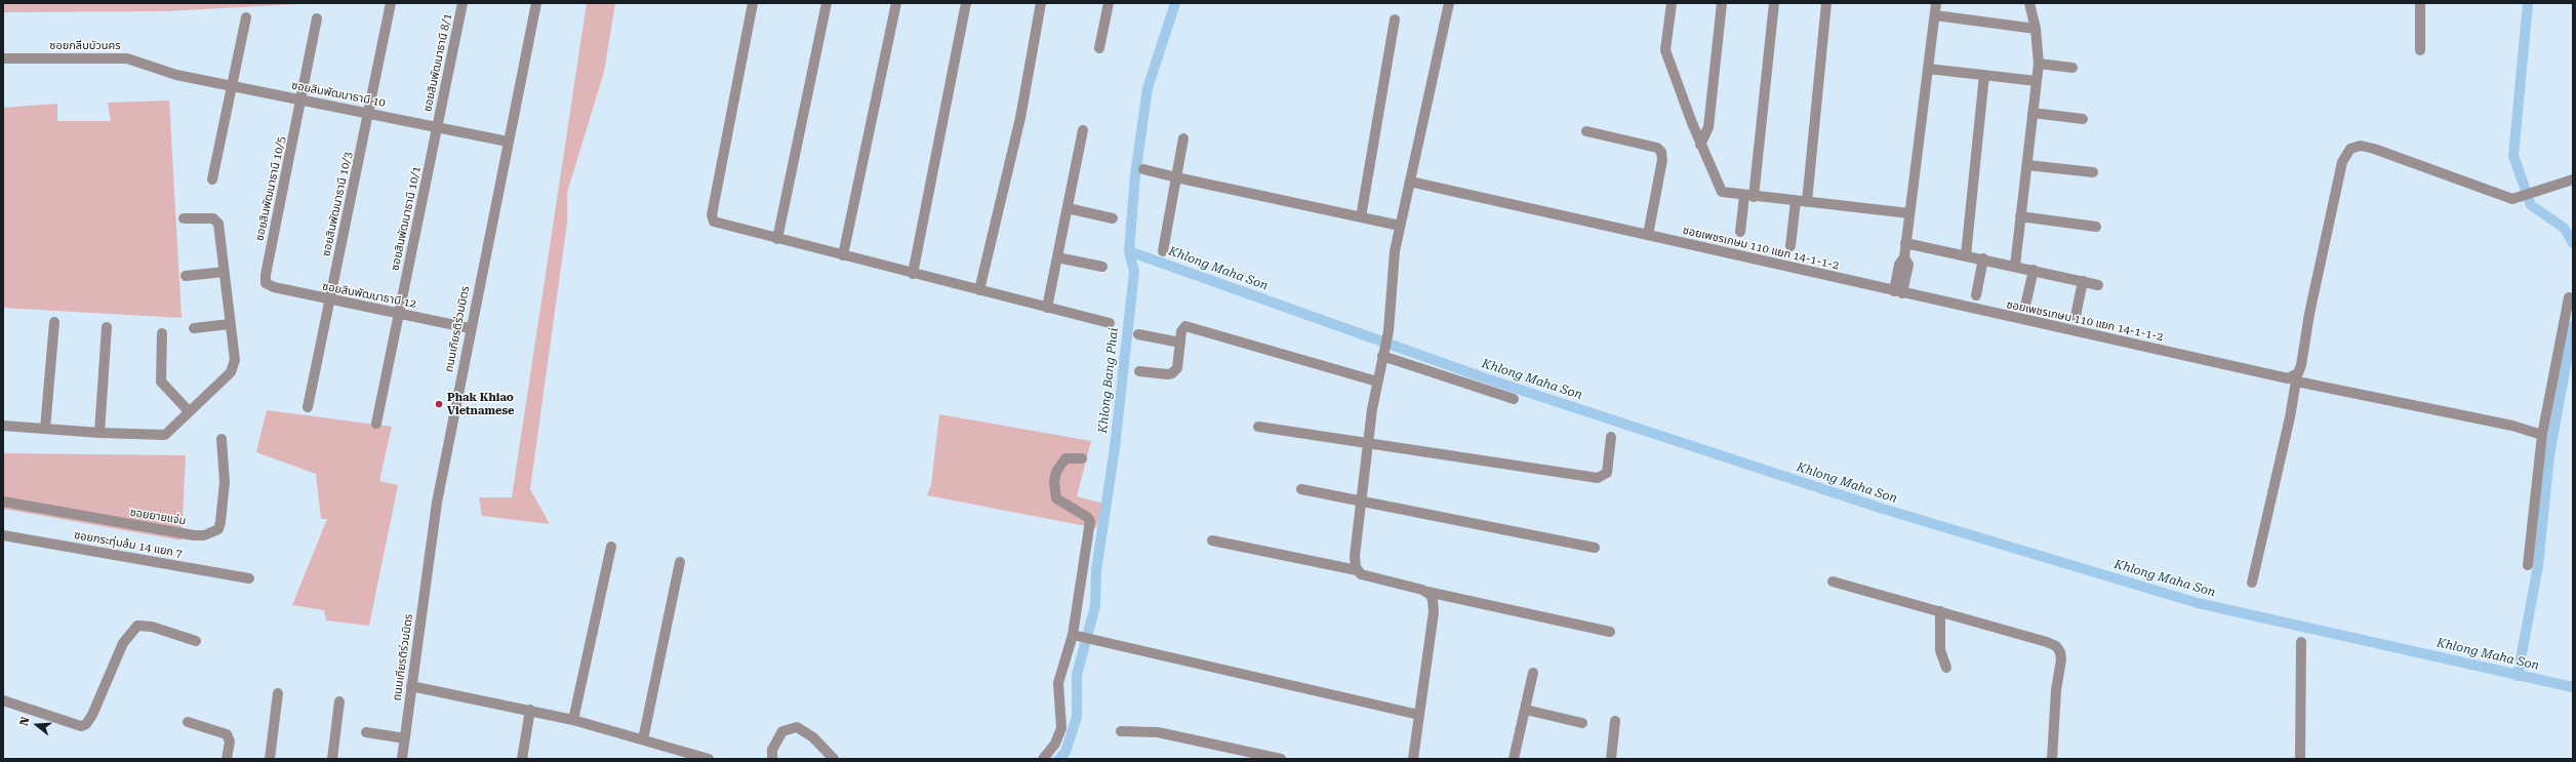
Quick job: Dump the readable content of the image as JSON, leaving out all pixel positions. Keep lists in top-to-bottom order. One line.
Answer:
{"streets":{"street":["ซอยกลีบบัวนคร","ซอยสินพัฒนาธานี 8/1","ซอยสินพัฒนาธานี 10","ซอยสินพัฒนาธานี 10/5","ซอยสินพัฒนาธานี 10/3","ซอยสินพัฒนาธานี 10/1","ซอยเพชรเกษม 110 แยก 14-1-1-2","ซอยสินพัฒนาธานี 12","ถนนเกียรติร่วมมิตร","ซอยยายแจ่ม","ซอยกระทุ่มล้ม 14 แยก 7"]},"crossings":[["ซอยกลีบบัวนคร","ซอยสินพัฒนาธานี 10"],["ซอยสินพัฒนาธานี 8/1","ซอยสินพัฒนาธานี 10"],["ซอยสินพัฒนาธานี 8/1","ซอยสินพัฒนาธานี 10/1"],["ซอยสินพัฒนาธานี 10","ซอยสินพัฒนาธานี 10/5"],["ซอยสินพัฒนาธานี 10","ซอยสินพัฒนาธานี 10/3"],["ซอยสินพัฒนาธานี 10","ซอยสินพัฒนาธานี 10/1"],["ซอยสินพัฒนาธานี 10","ถนนเกียรติร่วมมิตร"],["ซอยสินพัฒนาธานี 10/5","ซอยสินพัฒนาธานี 12"],["ซอยสินพัฒนาธานี 10/3","ซอยสินพัฒนาธานี 12"],["ซอยสินพัฒนาธานี 10/1","ซอยสินพัฒนาธานี 12"],["ซอยสินพัฒนาธานี 12","ถนนเกียรติร่วมมิตร"]],"water":["Khlong Maha Son","Khlong Bang Phai"],"places":["Phak Khiao Vietnamese"],"north":"left"}
